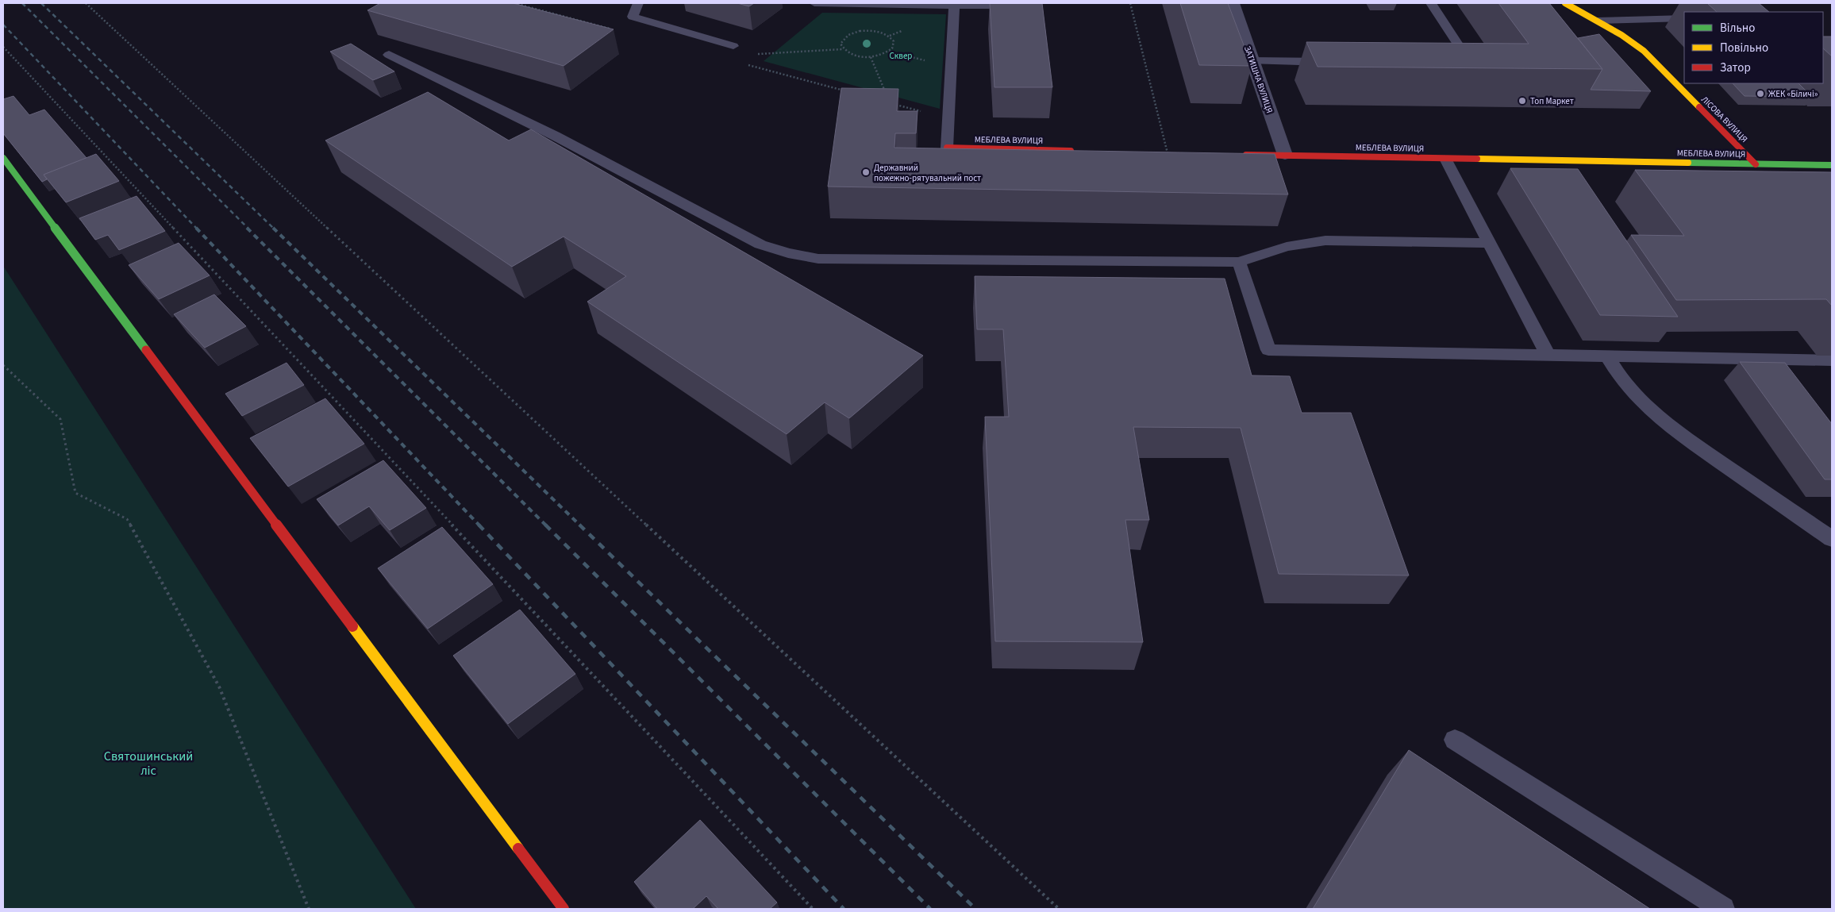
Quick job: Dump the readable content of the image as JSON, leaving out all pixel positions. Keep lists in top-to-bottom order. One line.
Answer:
{"streets":{"street":["ЗАТИШНА ВУЛИЦЯ","ЛІСОВА ВУЛИЦЯ","МЕБЛЕВА ВУЛИЦЯ"]},"crossings":[["ЗАТИШНА ВУЛИЦЯ","МЕБЛЕВА ВУЛИЦЯ"],["ЛІСОВА ВУЛИЦЯ","МЕБЛЕВА ВУЛИЦЯ"]],"parks":["Сквер","Святошинський ліс"],"places":["ЖЕК «Біличі»","Топ Маркет","Державний пожежно-рятувальний пост"],"legend":["Вільно","Повільно","Затор"]}
